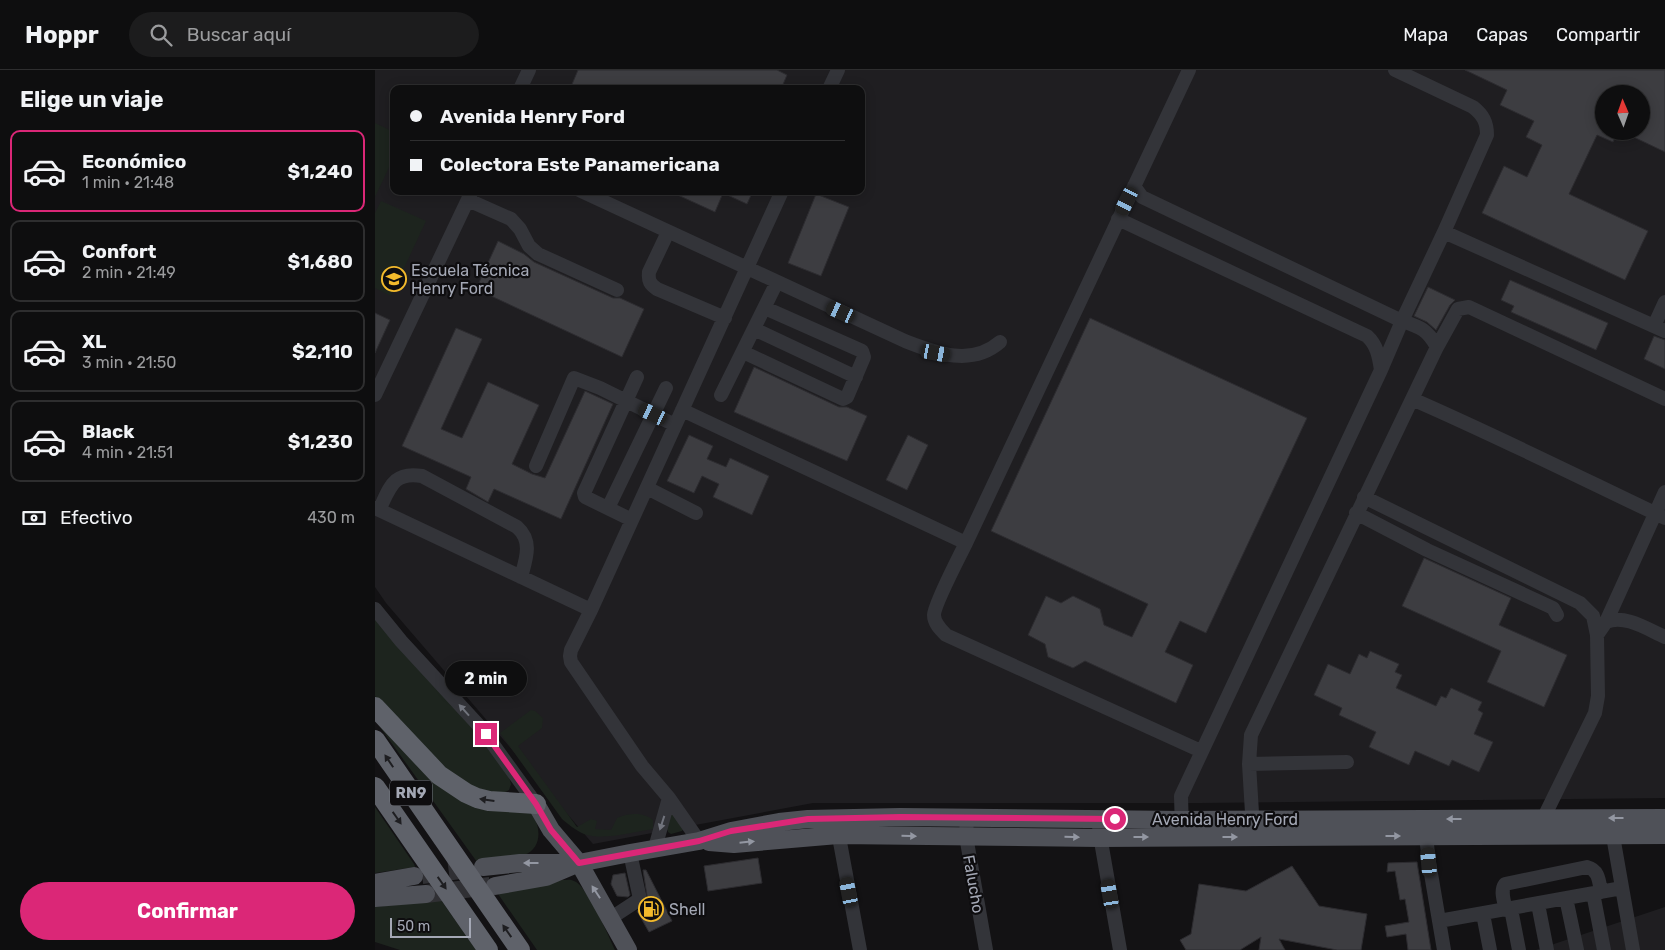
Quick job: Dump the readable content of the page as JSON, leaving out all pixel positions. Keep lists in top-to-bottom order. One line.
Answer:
{"streets":{"highway":["RN9"],"main road":["Avenida Henry Ford"],"street":["Falucho"]},"crossings":[["Avenida Henry Ford","Falucho"]],"places":{"school or university":["Escuela Técnica Henry Ford"],"fuel station":["Shell"]},"scale_bar":"50 m","north":"top","page":{"header":"Hoppr","search":"Buscar aquí","nav":["Mapa","Capas","Compartir"],"heading":"Elige un viaje","banner":["Avenida Henry Ford","Colectora Este Panamericana"],"list":[{"name":"Económico","note":"1 min · 21:48","value":"$1,240"},{"name":"Confort","note":"2 min · 21:49","value":"$1,680"},{"name":"XL","note":"3 min · 21:50","value":"$2,110"},{"name":"Black","note":"4 min · 21:51","value":"$1,230"}],"pay":["Efectivo","430 m"],"bubble":"2 min","buttons":"Confirmar","scale":"50 m"}}
